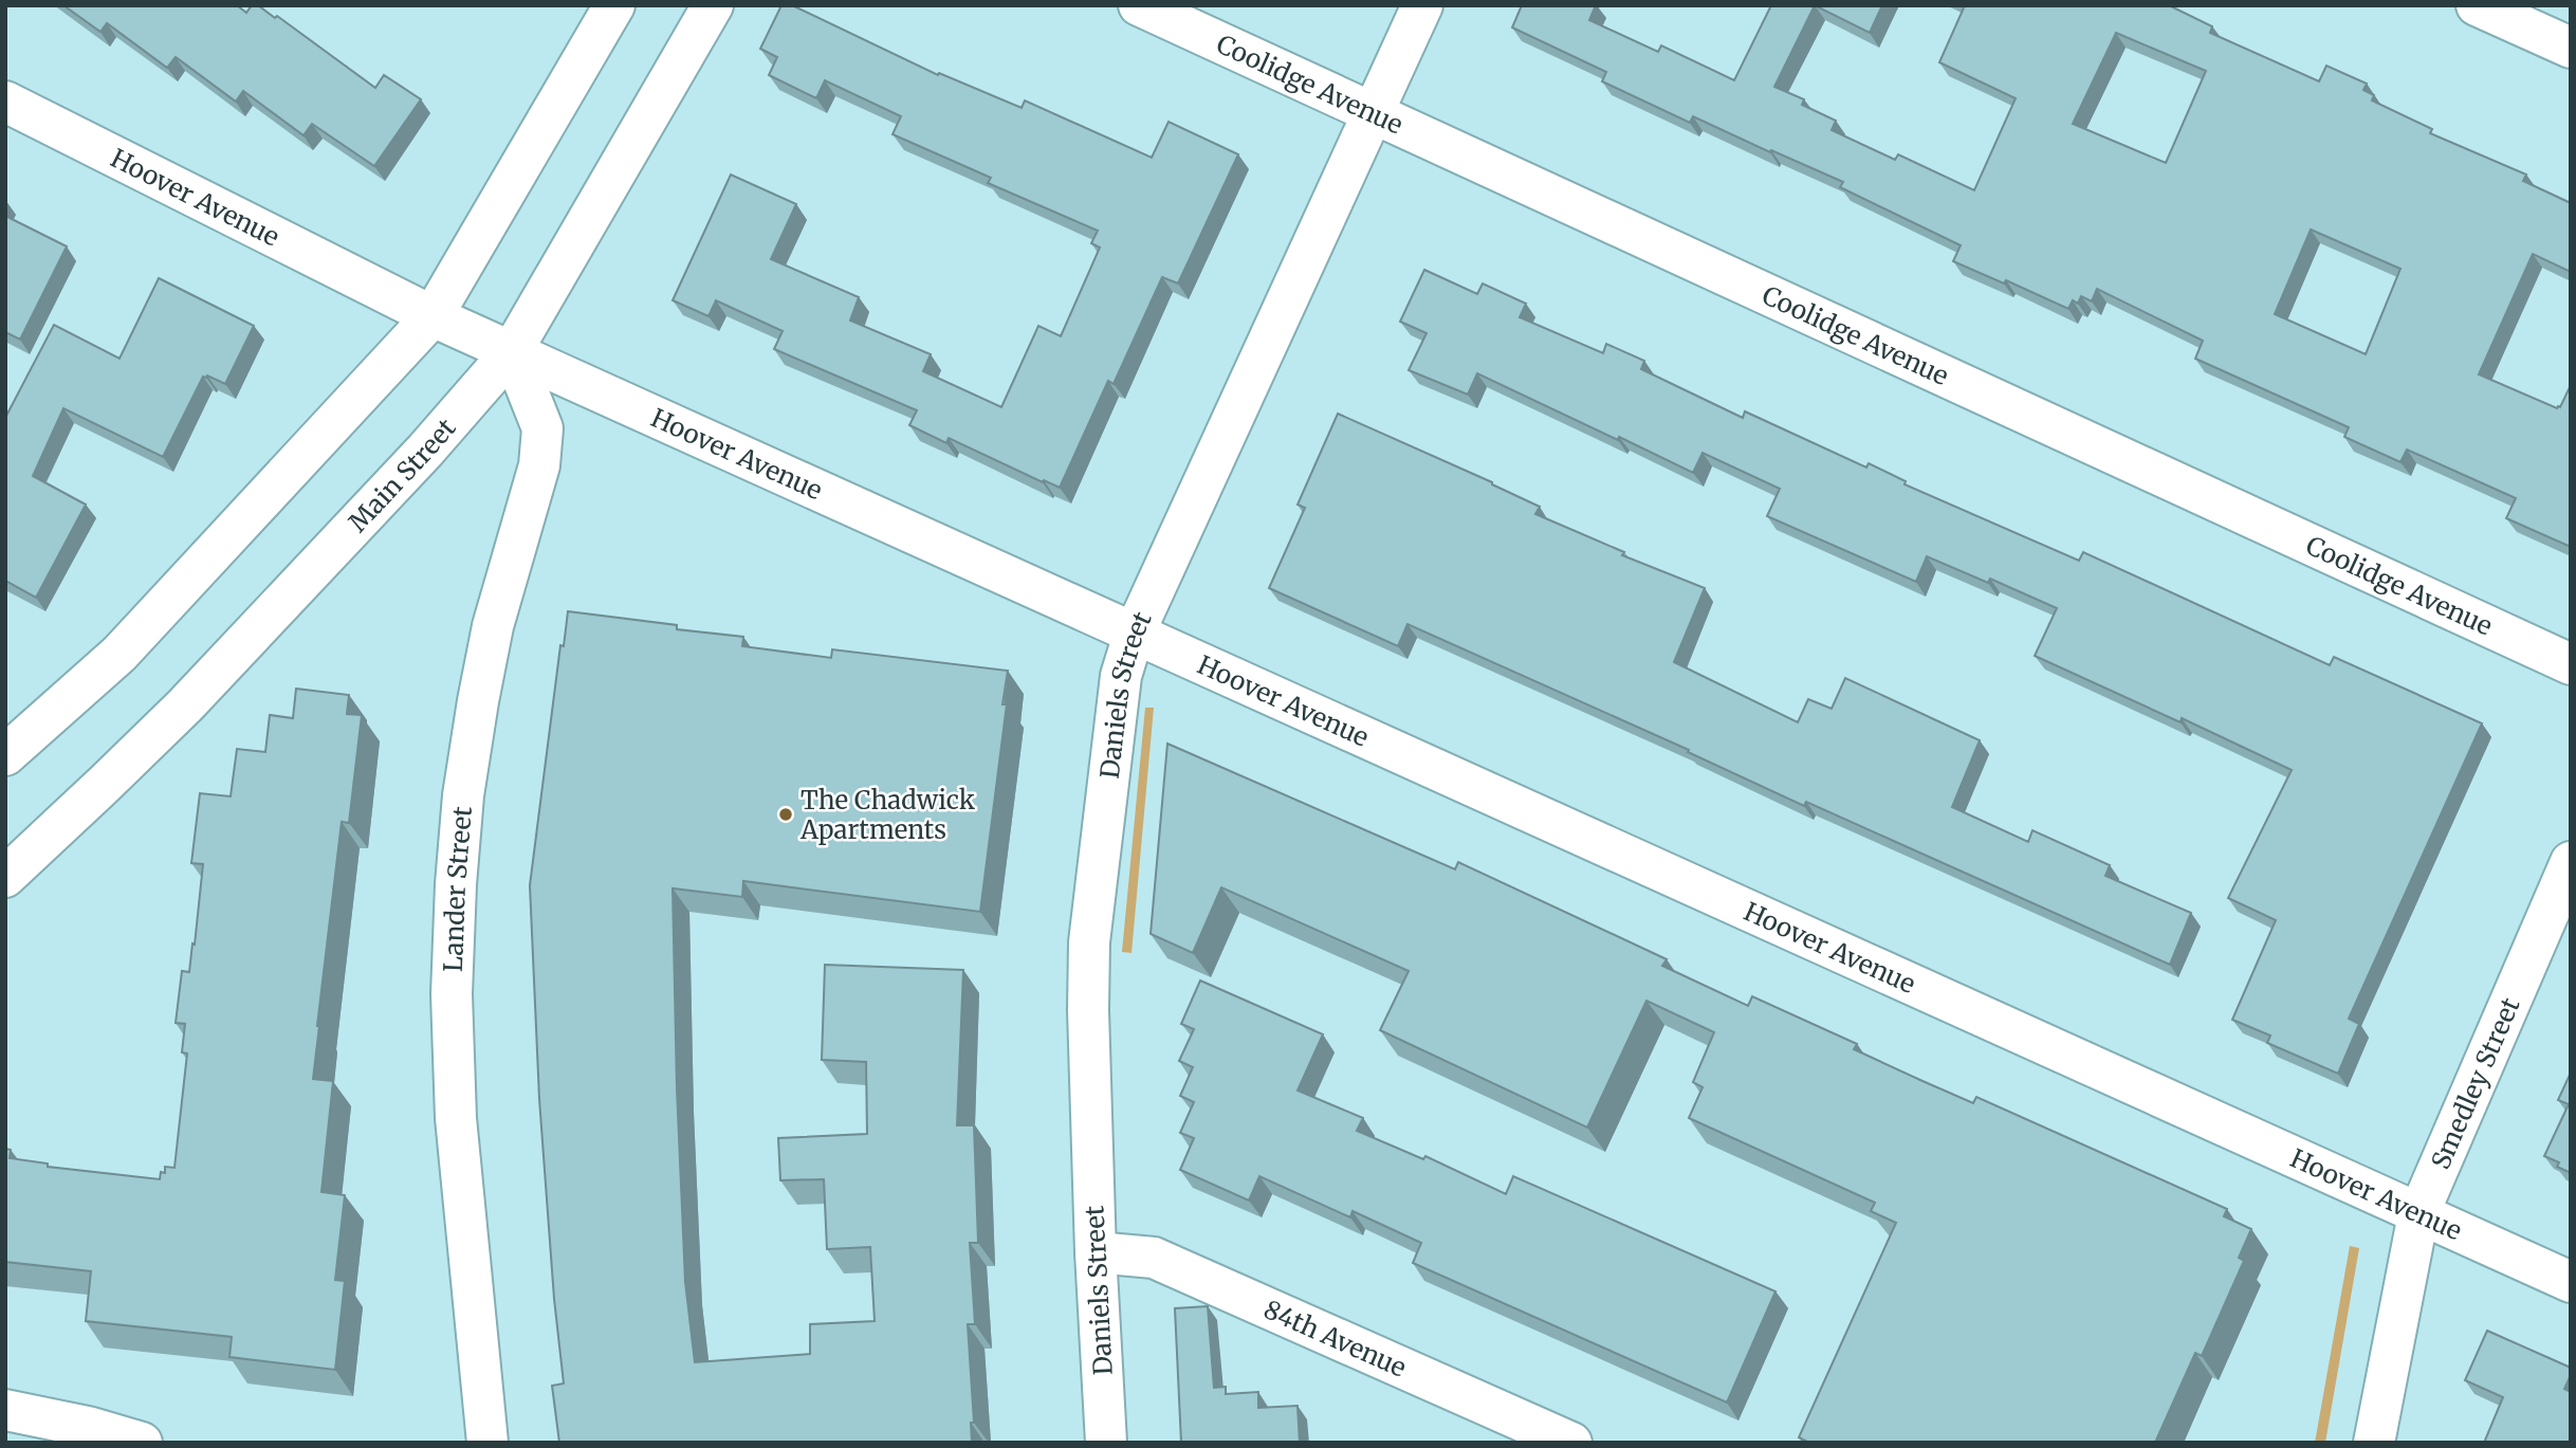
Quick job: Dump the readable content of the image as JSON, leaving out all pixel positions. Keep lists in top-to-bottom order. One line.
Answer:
{"streets":{"street":["Coolidge Avenue","Hoover Avenue","Main Street","Daniels Street","Lander Street","Smedley Street","84th Avenue"]},"crossings":[["Coolidge Avenue","Daniels Street"],["Hoover Avenue","Main Street"],["Hoover Avenue","Daniels Street"],["Hoover Avenue","Lander Street"],["Hoover Avenue","Smedley Street"],["Main Street","Lander Street"],["Daniels Street","84th Avenue"]],"places":["The Chadwick Apartments"]}
